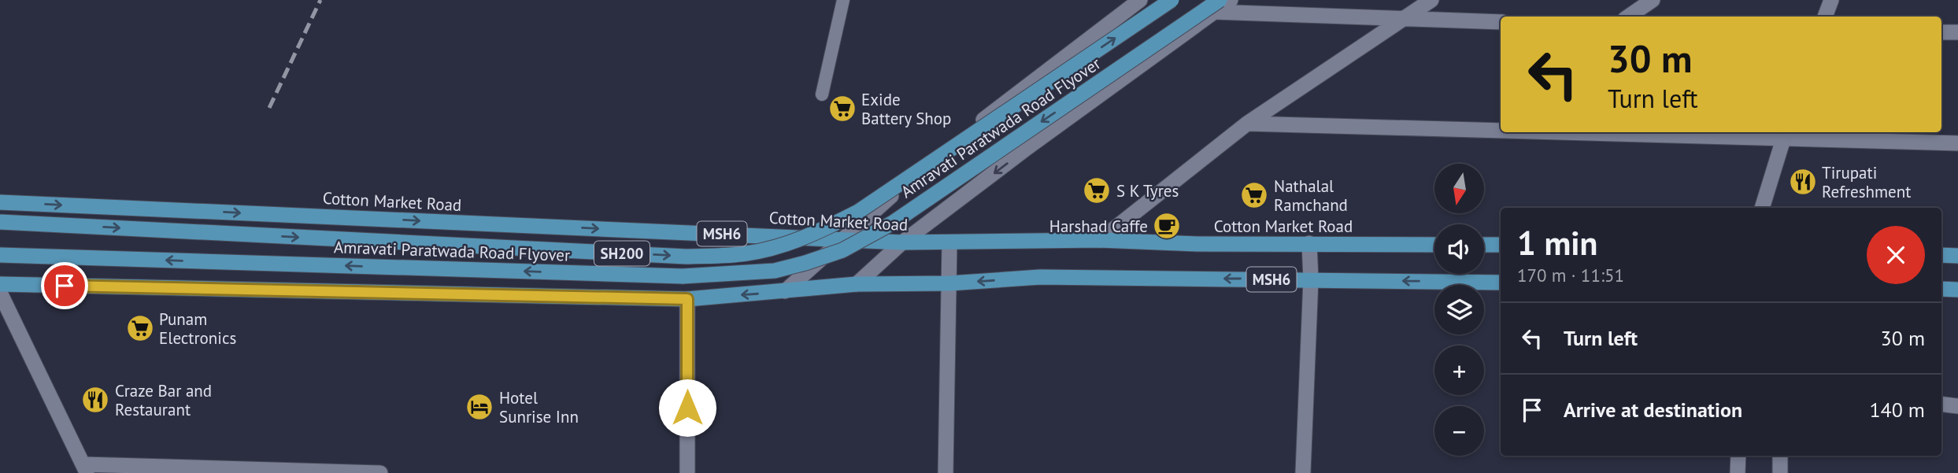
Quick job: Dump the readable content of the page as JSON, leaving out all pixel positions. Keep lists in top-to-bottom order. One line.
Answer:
{"streets":{"main road":["Amravati Paratwada Road Flyover","Cotton Market Road","MSH6","SH200"]},"places":{"supermarket":["Exide Battery Shop","S K Tyres","Nathalal Ramchand","Punam Electronics"],"restaurant":["Tirupati Refreshment","Craze Bar and Restaurant"],"cafe":["Harshad Caffe"],"hotel":["Hotel Sunrise Inn"]},"north":"bottom","page":{"turn":["30 m","Turn left"],"map_buttons":["+","−"],"heading":["1 min","170 m · 11:51"],"list":[{"name":"Turn left","value":"30 m"},{"name":"Arrive at destination","value":"140 m"}]}}
